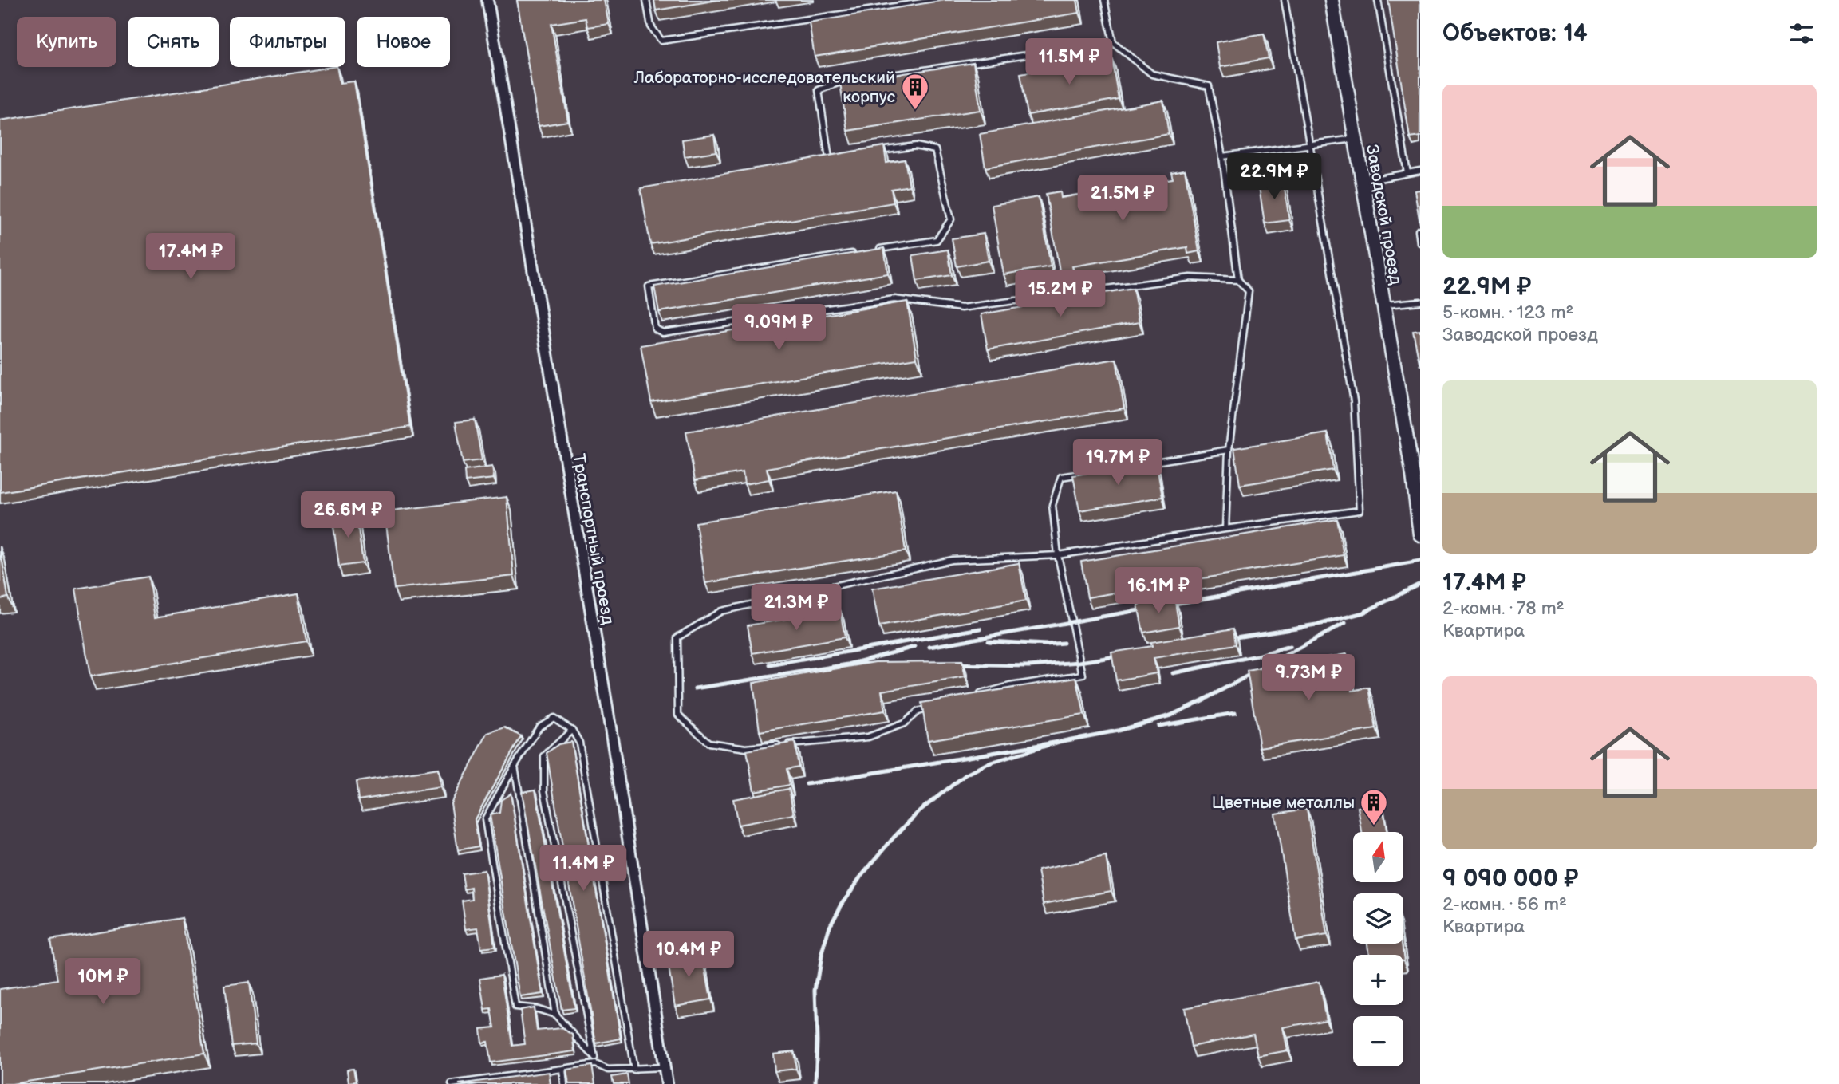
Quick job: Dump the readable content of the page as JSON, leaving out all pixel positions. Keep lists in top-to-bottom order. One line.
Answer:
{"streets":{"street":["Заводской проезд","Транспортный проезд"]},"places":{"building":["Лабораторно-исследовательский корпус","Цветные металлы"]},"north":"top","page":{"heading":"Объектов: 14","chip":["Купить","Снять","Фильтры","Новое"],"price":["11.5M ₽","22.9M ₽","21.5M ₽","17.4M ₽","15.2M ₽","9.09M ₽","19.7M ₽","26.6M ₽","16.1M ₽","21.3M ₽","9.73M ₽","11.4M ₽","10.4M ₽","10M ₽"],"list":[{"name":"22.9M ₽","note":"5-комн. · 123 m² · Заводской проезд"},{"name":"17.4M ₽","note":"2-комн. · 78 m² · Квартира"},{"name":"9 090 000 ₽","note":"2-комн. · 56 m² · Квартира"}],"map_buttons":["+","−"]}}
